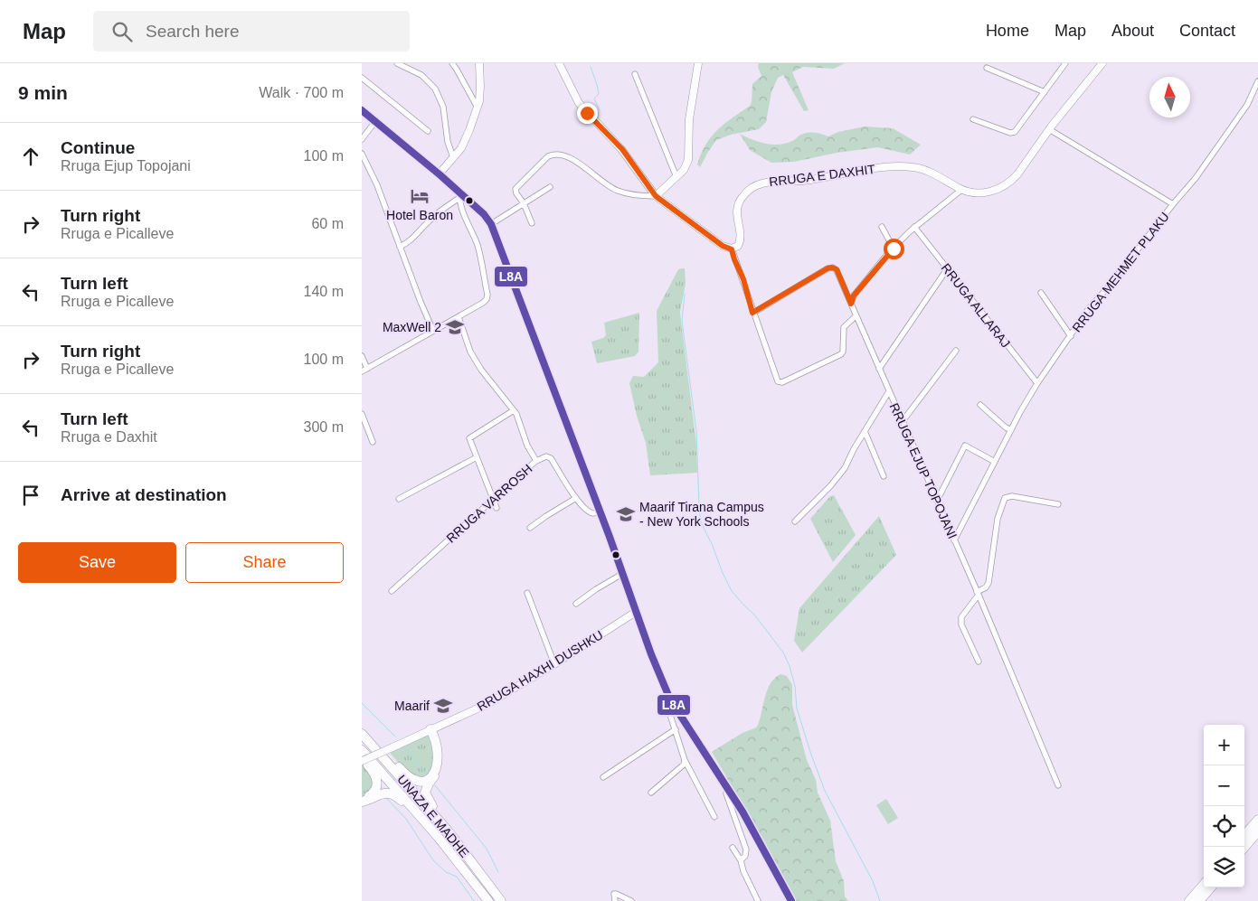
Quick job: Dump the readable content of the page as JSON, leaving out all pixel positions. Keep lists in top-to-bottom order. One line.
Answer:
{"streets":{"highway":["UNAZA E MADHE"],"street":["RRUGA E DAXHIT","RRUGA MEHMET PLAKU","RRUGA ALLARAJ","RRUGA EJUP TOPOJANI","RRUGA VARROSH","RRUGA HAXHI DUSHKU"]},"crossings":[["RRUGA MEHMET PLAKU","RRUGA ALLARAJ"],["RRUGA MEHMET PLAKU","RRUGA EJUP TOPOJANI"]],"places":{"hotel":["Hotel Baron"],"school or university":["MaxWell 2","Maarif Tirana Campus - New York Schools","Maarif"]},"lines":["transit line L8A"],"north":"top","page":{"header":"Map","search":"Search here","nav":["Home","Map","About","Contact"],"heading":["9 min","Walk · 700 m"],"list":[["Continue","Rruga Ejup Topojani","100 m"],["Turn right","Rruga e Picalleve","60 m"],["Turn left","Rruga e Picalleve","140 m"],["Turn right","Rruga e Picalleve","100 m"],["Turn left","Rruga e Daxhit","300 m"],"Arrive at destination"],"buttons":["Save","Share"],"map_buttons":["+","−"]}}
